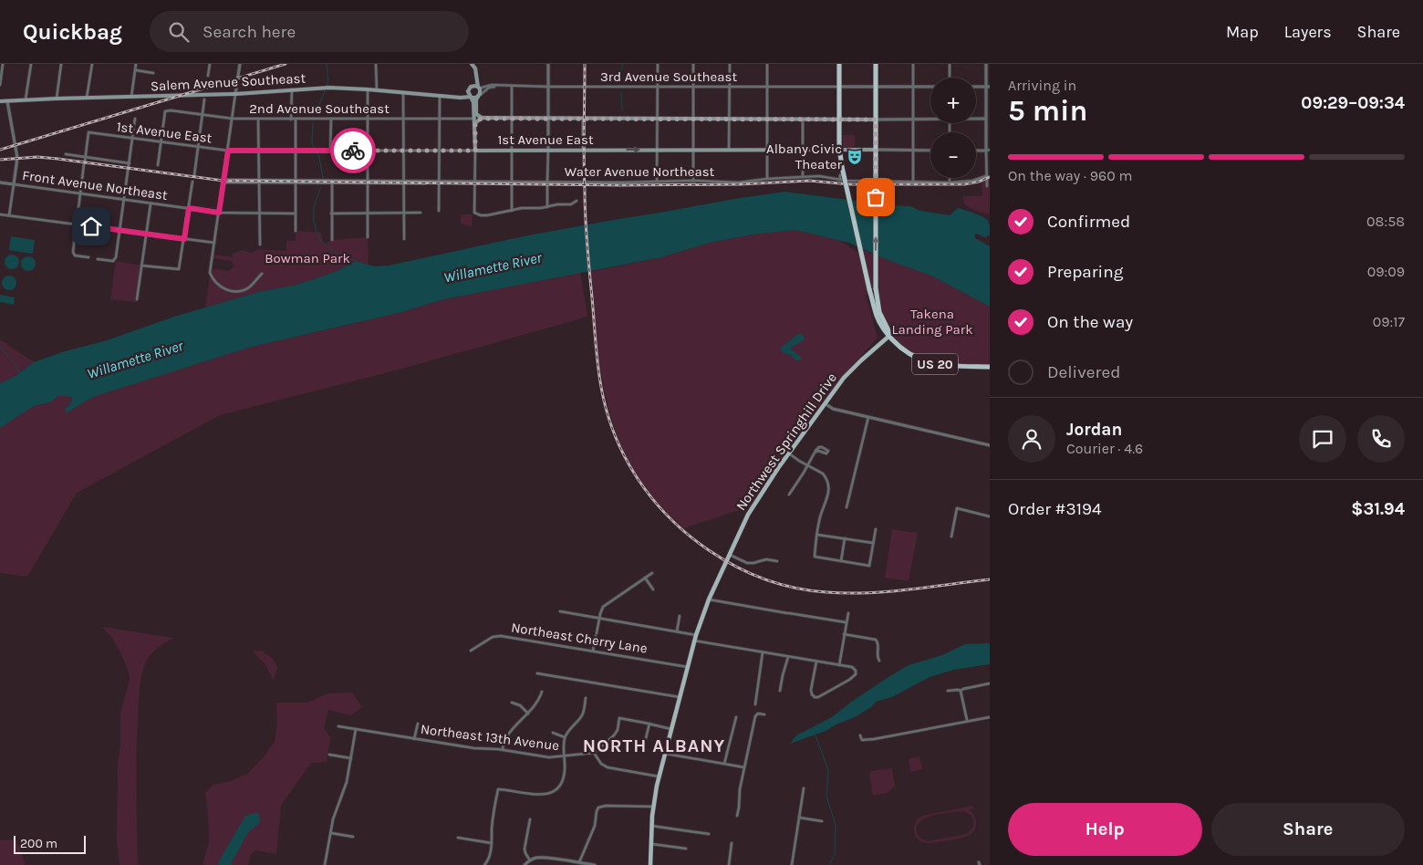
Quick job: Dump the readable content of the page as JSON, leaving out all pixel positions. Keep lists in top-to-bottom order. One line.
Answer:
{"streets":{"highway":["US 20"],"main road":["Salem Avenue Southeast","1st Avenue East","Northwest Springhill Drive"],"street":["3rd Avenue Southeast","2nd Avenue Southeast","Water Avenue Northeast","Front Avenue Northeast","Northeast Cherry Lane","Northeast 13th Avenue"]},"crossings":[["3rd Avenue Southeast","Salem Avenue Southeast"],["3rd Avenue Southeast","US 20"],["2nd Avenue Southeast","1st Avenue East"],["1st Avenue East","US 20"],["US 20","Northwest Springhill Drive"],["Northwest Springhill Drive","Northeast Cherry Lane"]],"districts":["NORTH ALBANY"],"water":["Willamette River"],"parks":["Bowman Park","Takena Landing Park"],"places":{"theatre":["Albany Civic Theater"]},"scale_bar":"200 m","page":{"header":"Quickbag","search":"Search here","nav":["Map","Layers","Share"],"heading":["5 min","Arriving in","09:29–09:34"],"panel":["Jordan","Courier · 4.6","Order #3194","$31.94"],"map_buttons":["+","−"],"bar":"On the way · 960 m","list":[["Confirmed","08:58"],["Preparing","09:09"],["On the way","09:17"],"Delivered"],"buttons":["Help","Share"],"scale":"200 m"}}
